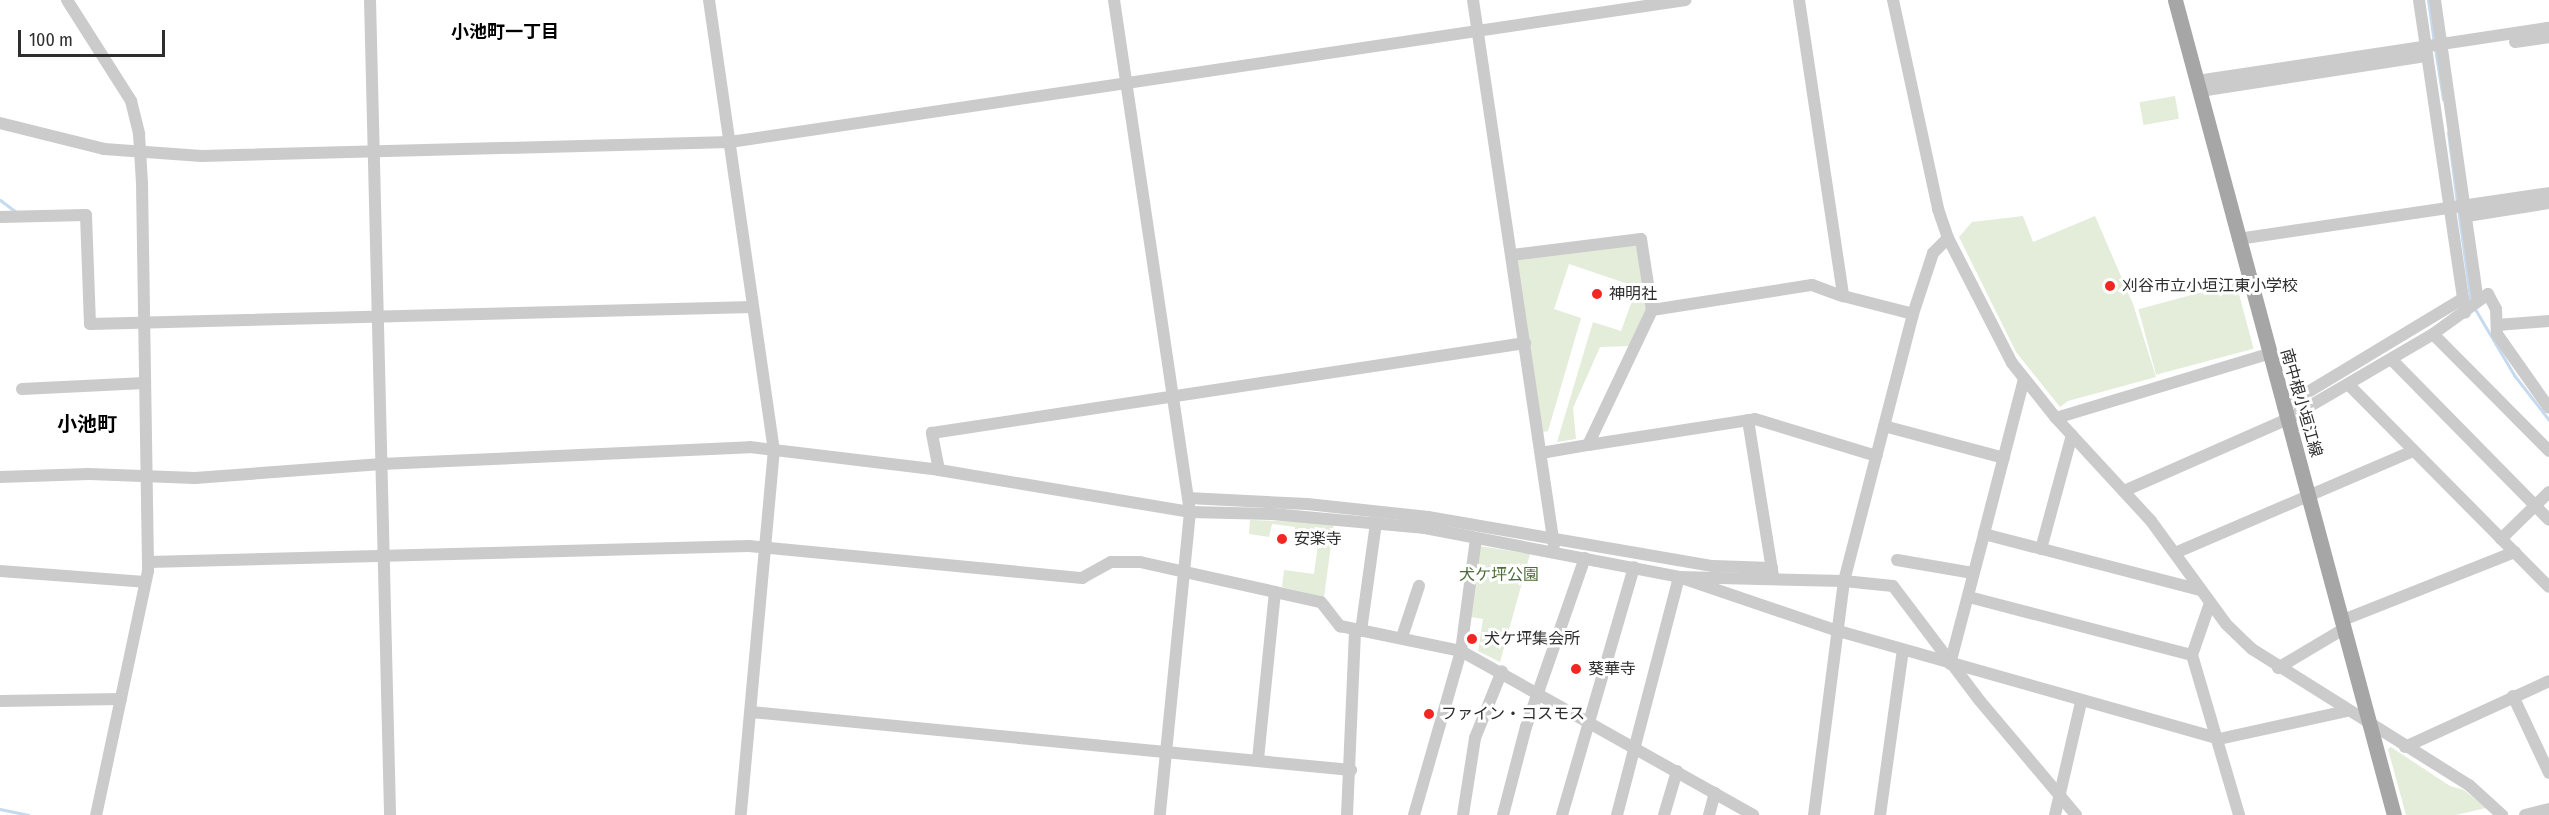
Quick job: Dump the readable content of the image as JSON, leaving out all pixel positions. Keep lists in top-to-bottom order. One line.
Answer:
{"streets":{"main road":["南中根小垣江線"]},"districts":["小池町一丁目","小池町"],"parks":["犬ケ坪公園"],"places":["刈谷市立小垣江東小学校","神明社","安楽寺","犬ケ坪集会所","葵華寺","ファイン・コスモス"],"scale_bar":"100 m"}
